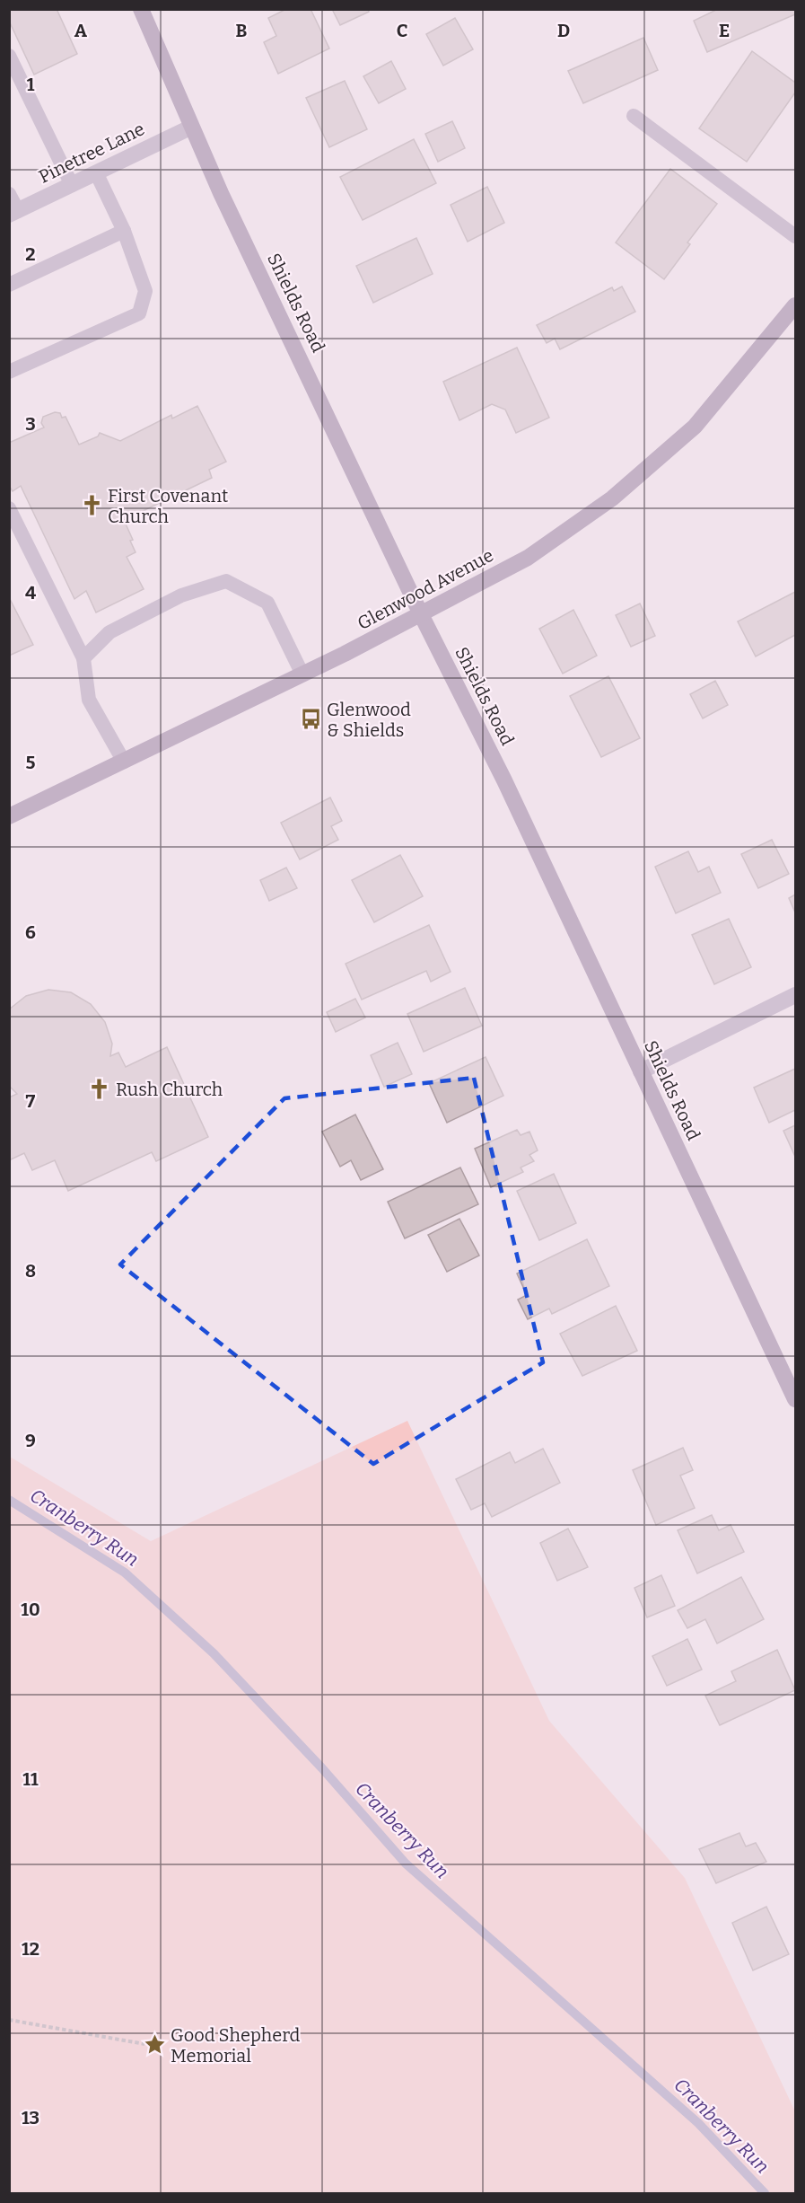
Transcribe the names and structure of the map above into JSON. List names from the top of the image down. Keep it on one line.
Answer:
{"streets":{"main road":["Shields Road","Glenwood Avenue"],"street":["Pinetree Lane"]},"crossings":[["Pinetree Lane","Shields Road"],["Shields Road","Glenwood Avenue"]],"water":["Cranberry Run"],"places":{"church":["First Covenant Church","Rush Church"],"bus stop":["Glenwood & Shields"],"place":["Good Shepherd Memorial"]},"grid":{"columns":["A","B","C","D","E"],"rows":["1","2","3","4","5","6","7","8","9","10","11","12","13"]}}
